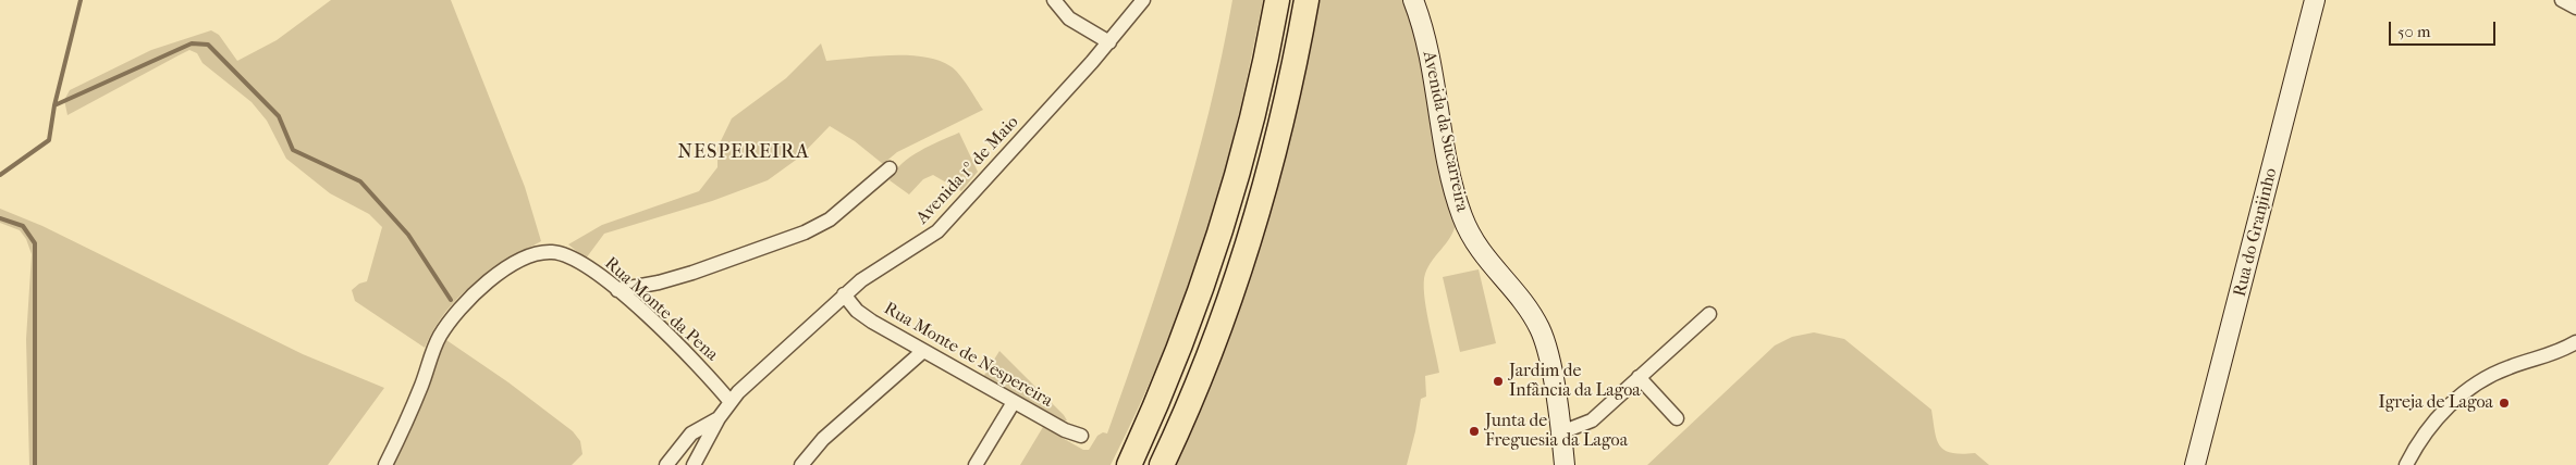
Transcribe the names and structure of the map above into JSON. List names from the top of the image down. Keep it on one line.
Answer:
{"streets":{"street":["Avenida da Sucarreira","Avenida 1º de Maio","Rua do Granjinho","Rua Monte da Pena","Rua Monte de Nespereira"]},"crossings":[["Avenida 1º de Maio","Rua Monte da Pena"],["Avenida 1º de Maio","Rua Monte de Nespereira"]],"districts":["NESPEREIRA"],"places":["Jardim de Infância da Lagoa","Igreja de Lagoa","Junta de Freguesia da Lagoa"],"scale_bar":"50 m"}
